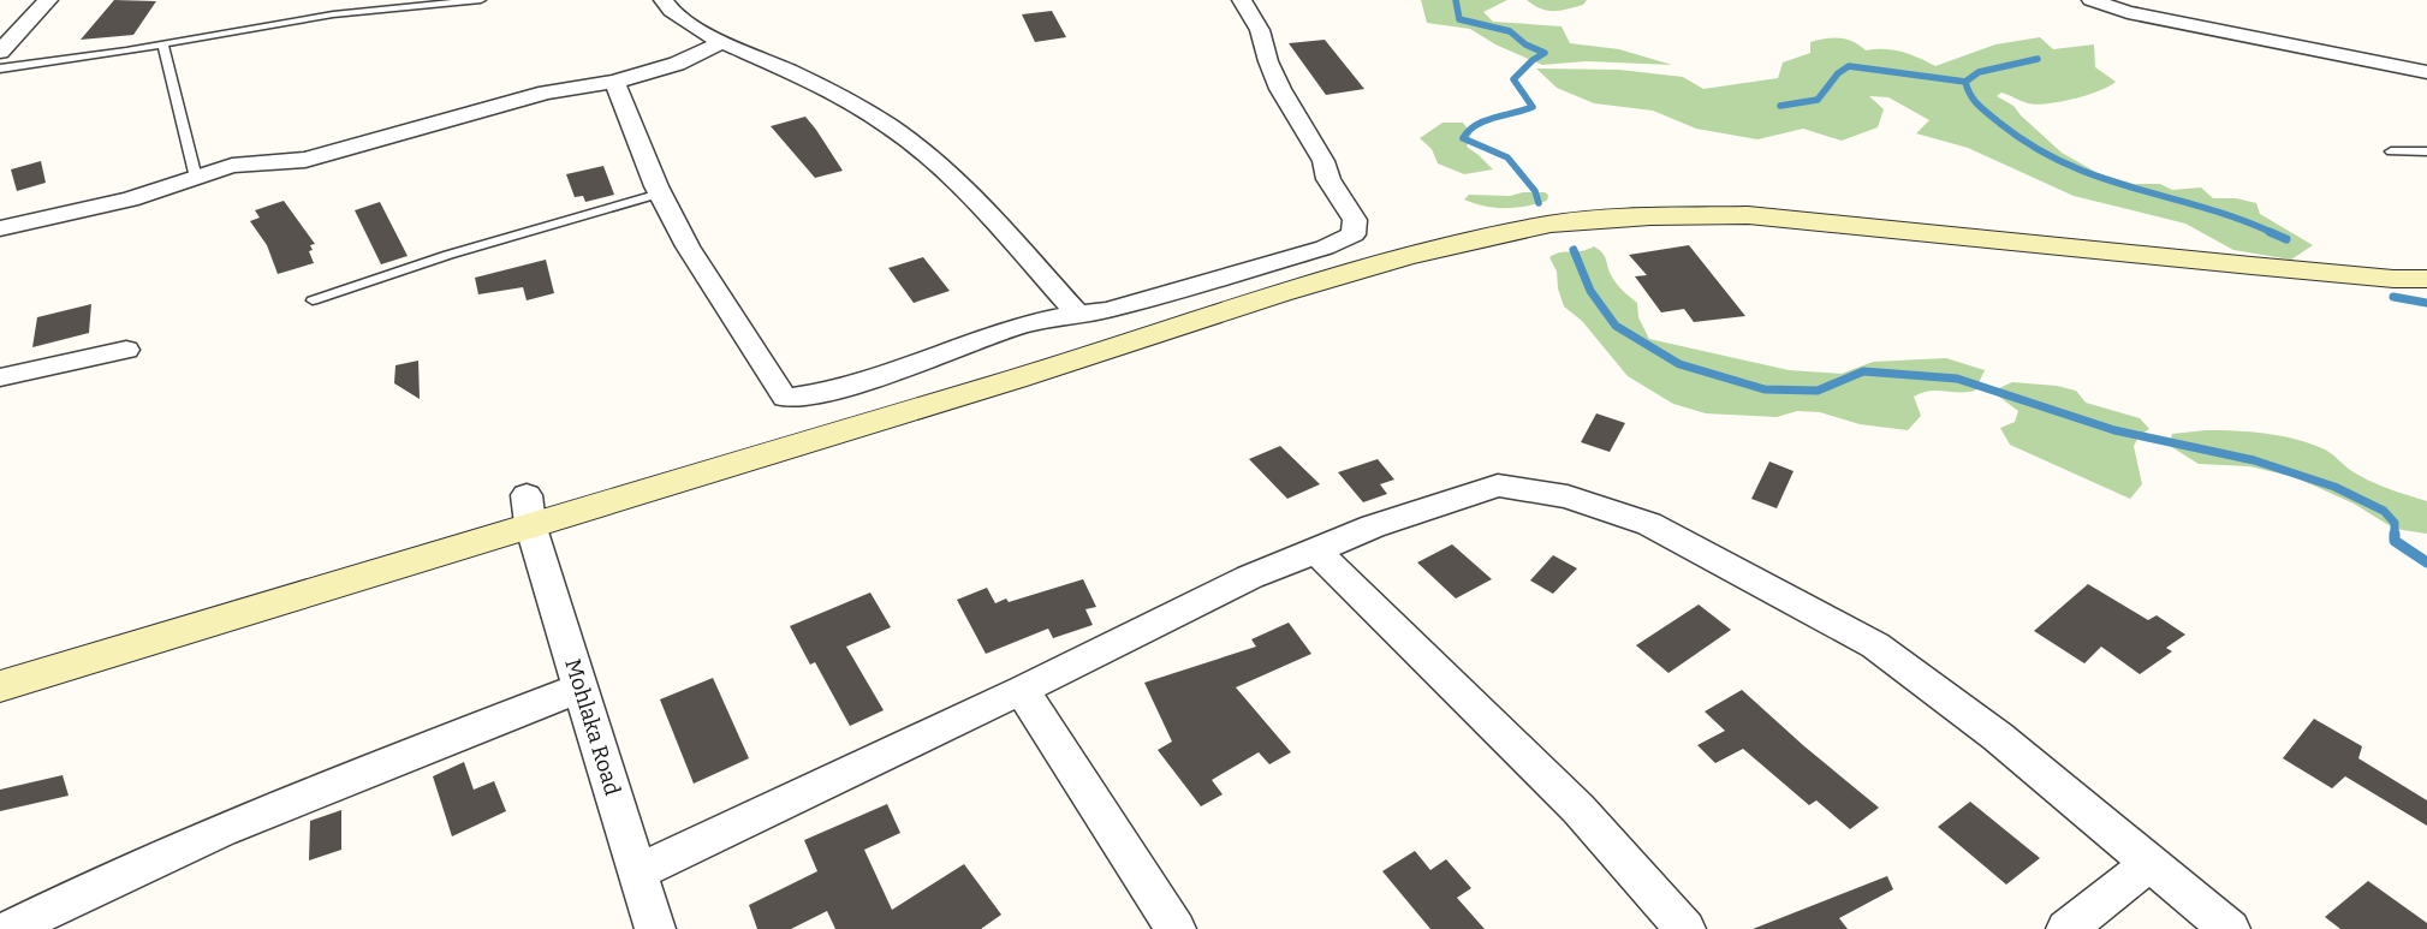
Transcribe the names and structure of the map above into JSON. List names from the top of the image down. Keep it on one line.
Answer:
{"streets":{"street":["Mohlaka Road"]}}
